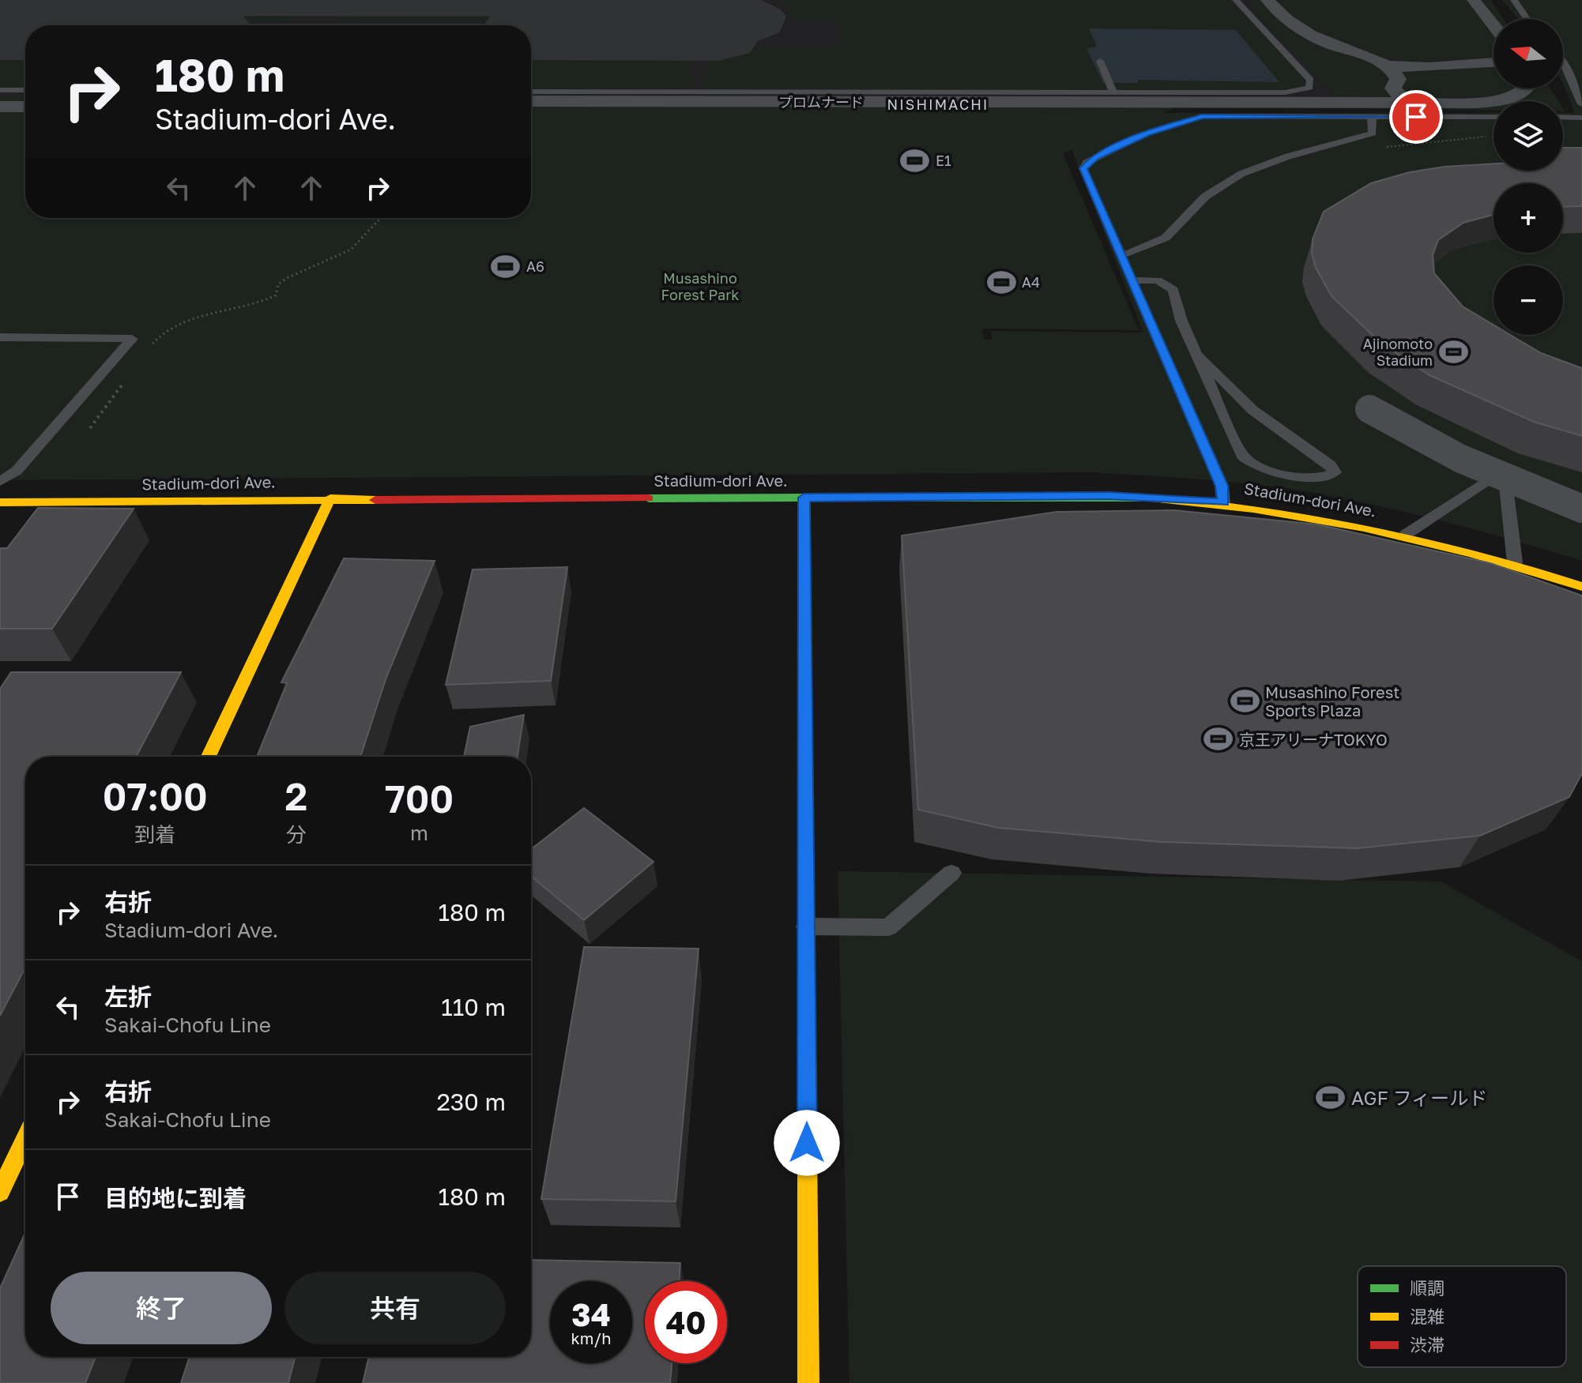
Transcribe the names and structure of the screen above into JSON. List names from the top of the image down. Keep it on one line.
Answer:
{"streets":{"street":["プロムナード","Stadium-dori Ave."]},"districts":["NISHIMACHI"],"parks":["Musashino Forest Park"],"places":{"sports":["E1","A6","A4","Ajinomoto Stadium","Musashino Forest Sports Plaza","京王アリーナTOKYO","AGF フィールド"]},"legend":["順調","混雑","渋滞"],"north":"left","page":{"map_buttons":["+","−"],"turn":["180 m","Stadium-dori Ave."],"eta":["07:00","到着","2","分","700","m"],"list":[{"name":"右折","note":"Stadium-dori Ave.","value":"180 m"},{"name":"左折","note":"Sakai-Chofu Line","value":"110 m"},{"name":"右折","note":"Sakai-Chofu Line","value":"230 m"},{"name":"目的地に到着","value":"180 m"}],"buttons":["終了","共有"],"speed":"34 km/h","limit":"40"}}
